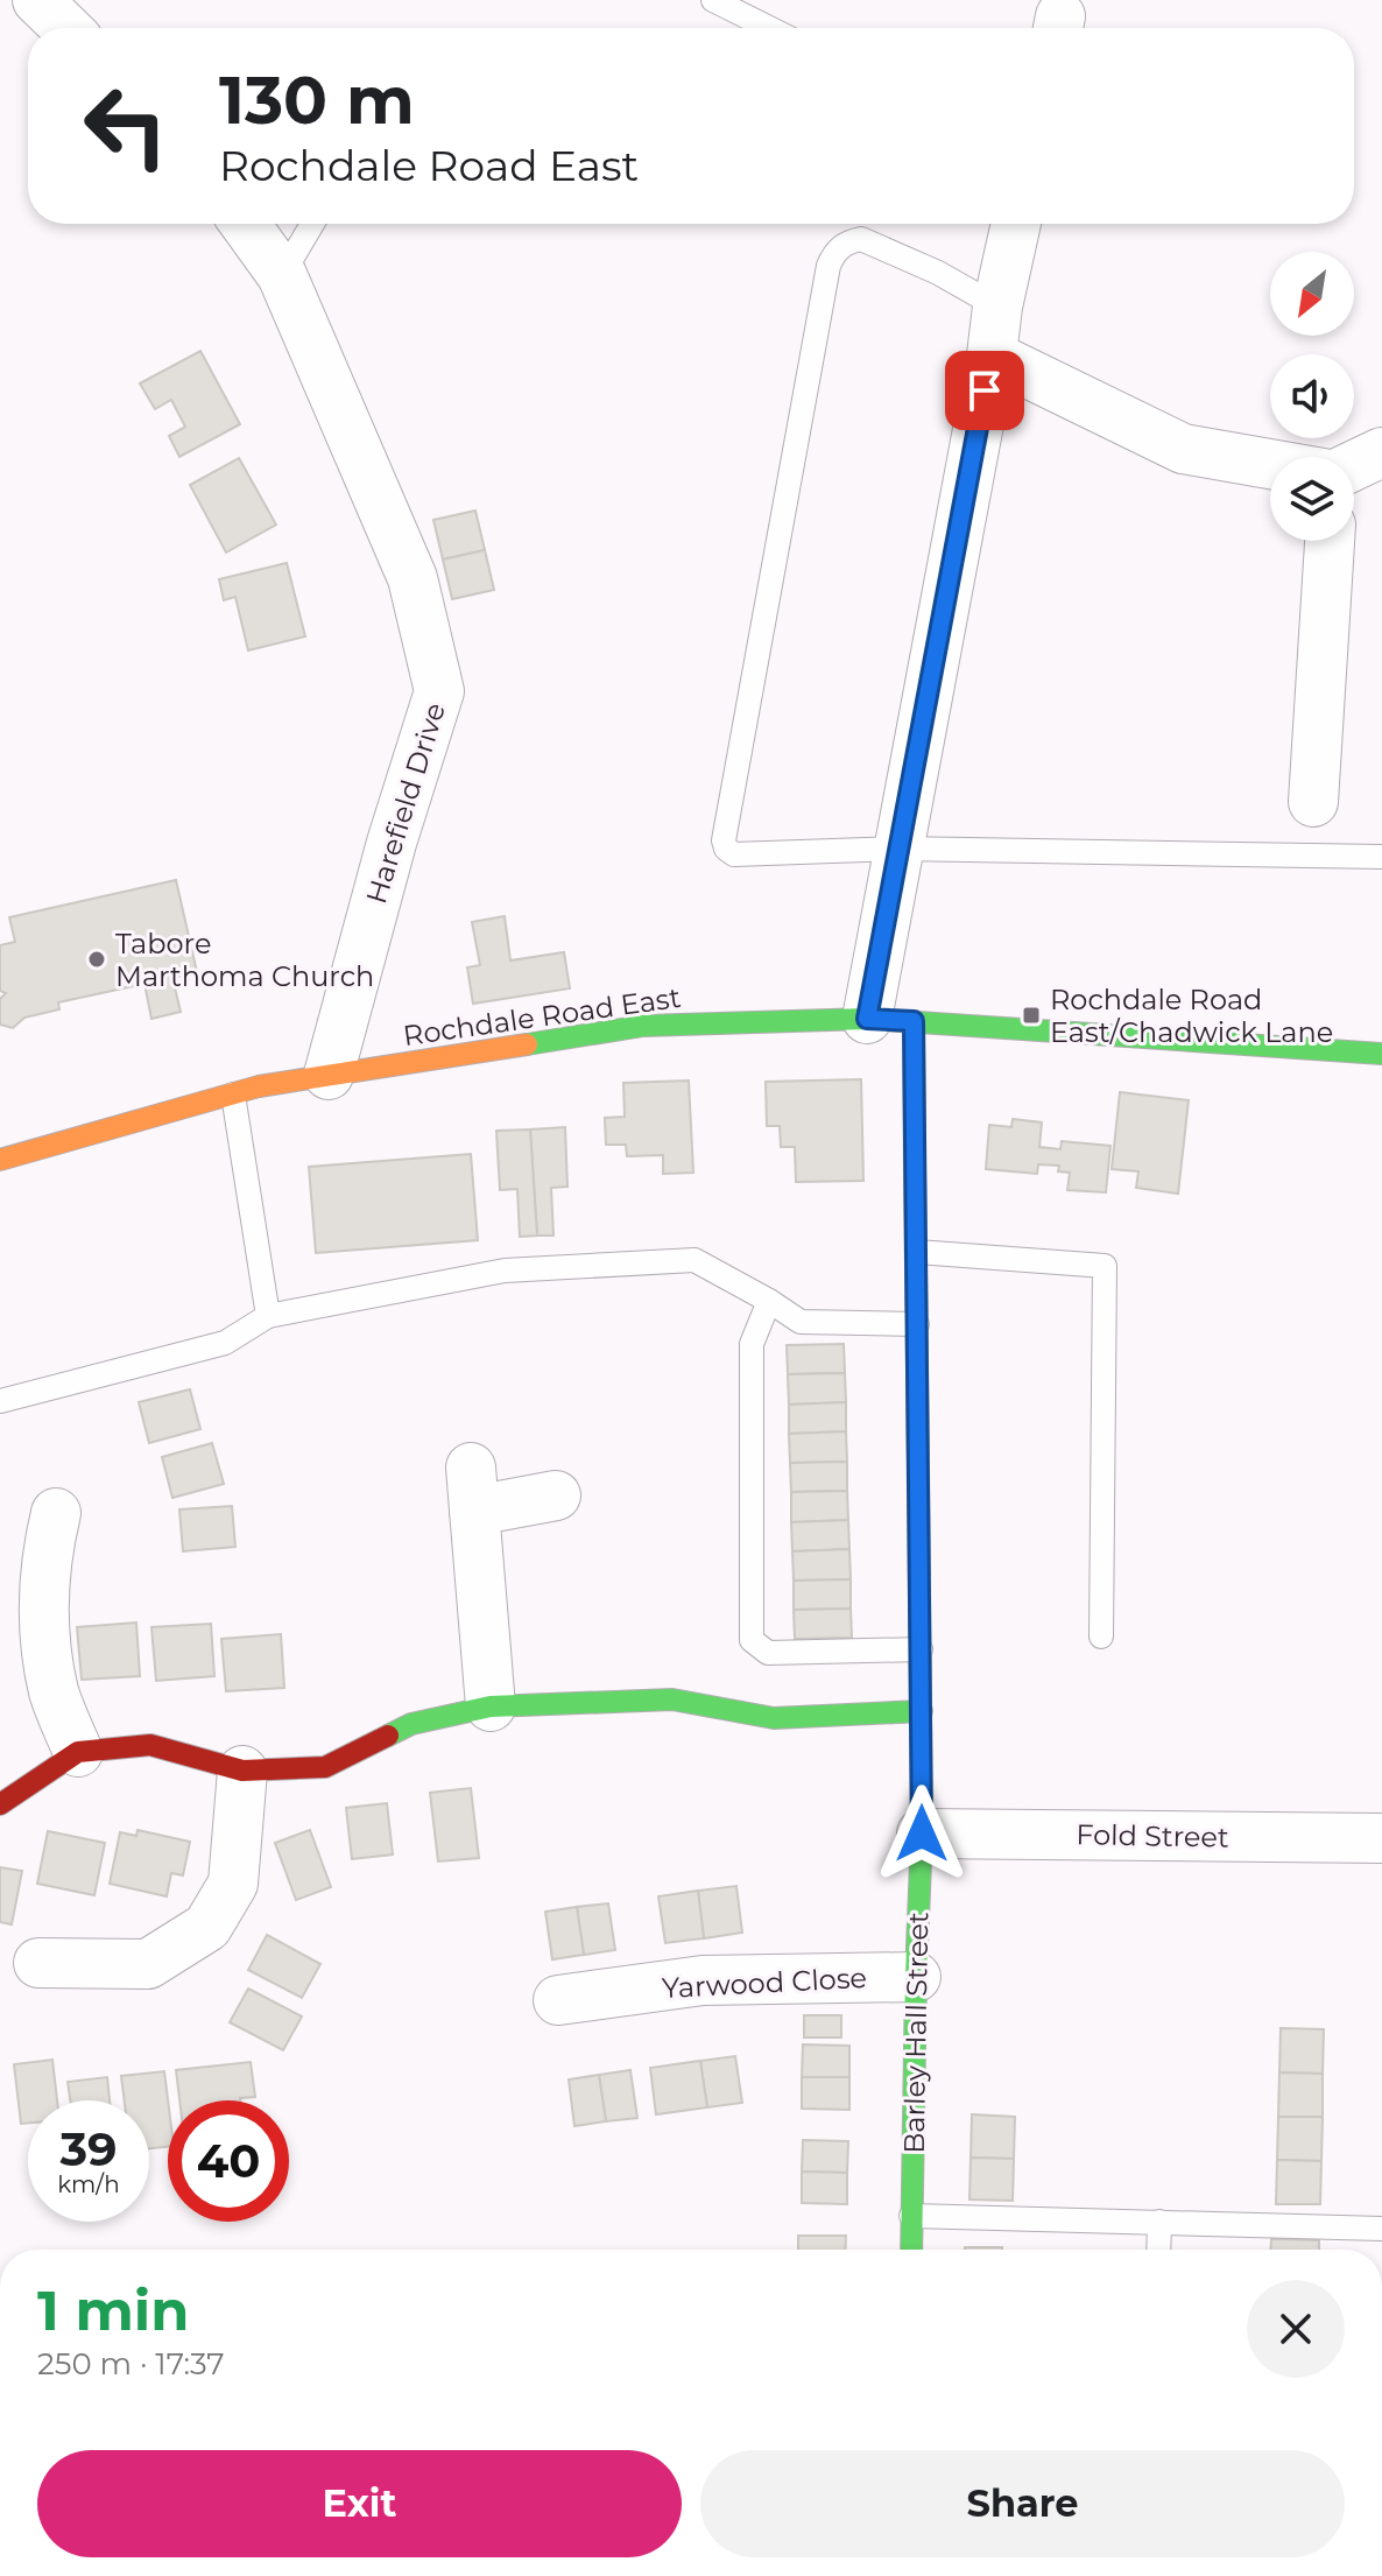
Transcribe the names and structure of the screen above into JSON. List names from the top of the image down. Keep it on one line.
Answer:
{"streets":{"main road":["Rochdale Road East","Barley Hall Street"],"street":["Harefield Drive","Fold Street","Yarwood Close"]},"crossings":[["Harefield Drive","Rochdale Road East"],["Rochdale Road East","Barley Hall Street"],["Fold Street","Barley Hall Street"],["Yarwood Close","Barley Hall Street"]],"places":{"other":["Tabore Marthoma Church"],"transit":["Rochdale Road East/Chadwick Lane"]},"north":"bottom left","page":{"turn":["130 m","Rochdale Road East"],"speed":"39 km/h","limit":"40","heading":["1 min","250 m · 17:37"],"buttons":["Exit","Share"]}}
